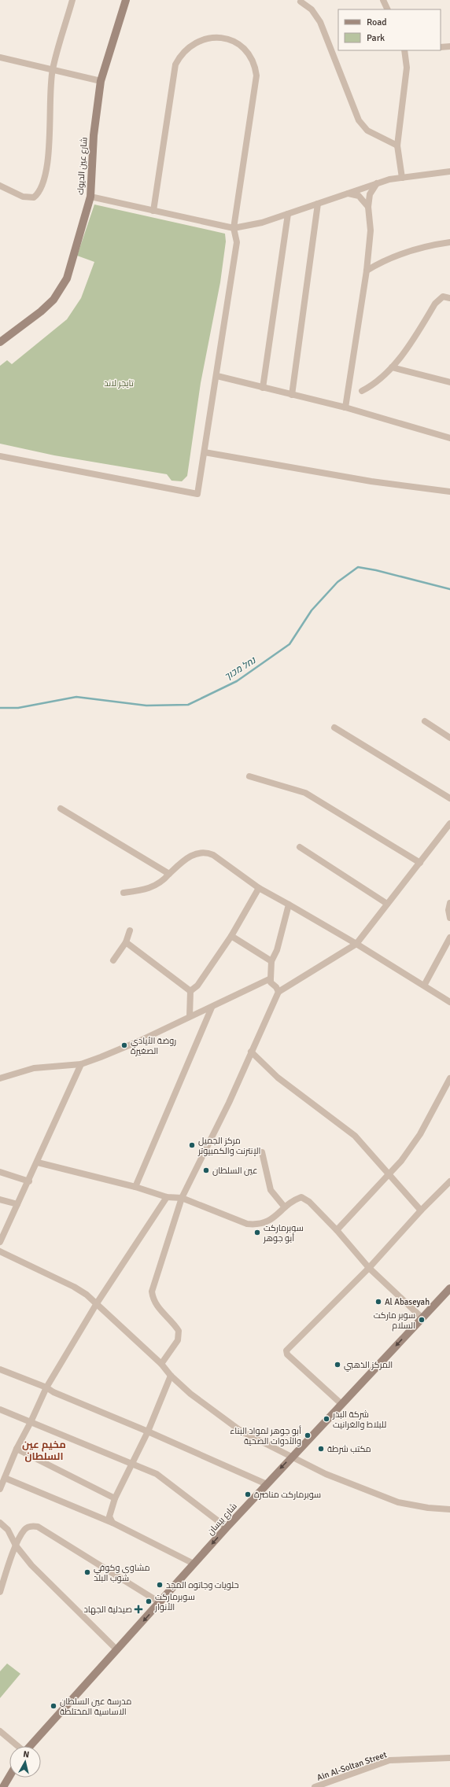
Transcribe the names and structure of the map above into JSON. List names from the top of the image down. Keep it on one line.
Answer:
{"streets":{"street":["شارع عين الديوك","شارع بيسان","Ain Al-Soltan Street"]},"one_way":["شارع بيسان"],"districts":["مخيم عين السلطان"],"water":["נחל מכוך"],"parks":["تايجر لاند"],"places":{"other":["روضة الأيادي الصغيرة","مركز الجميل الإنترنت والكمبيوتر","عين السلطان","سوبرماركت أبو جوهر","Al Abaseyah","سوبر ماركت السلام","المركز الذهبي","شركة البدر للبلاط والغرانيت","أبو جوهر لمواد البناء والأدوات الصحية","مكتب شرطة","سوبرماركت مناصرة","مشاوي وكوفي شوب البلد","حلويات وجاتوه المجد","سوبرماركت الأنوار","مدرسة عين السلطان الاساسية المختلطة"],"health":["صيدلية الجهاد"]},"legend":["Road","Park"],"north":"top"}
